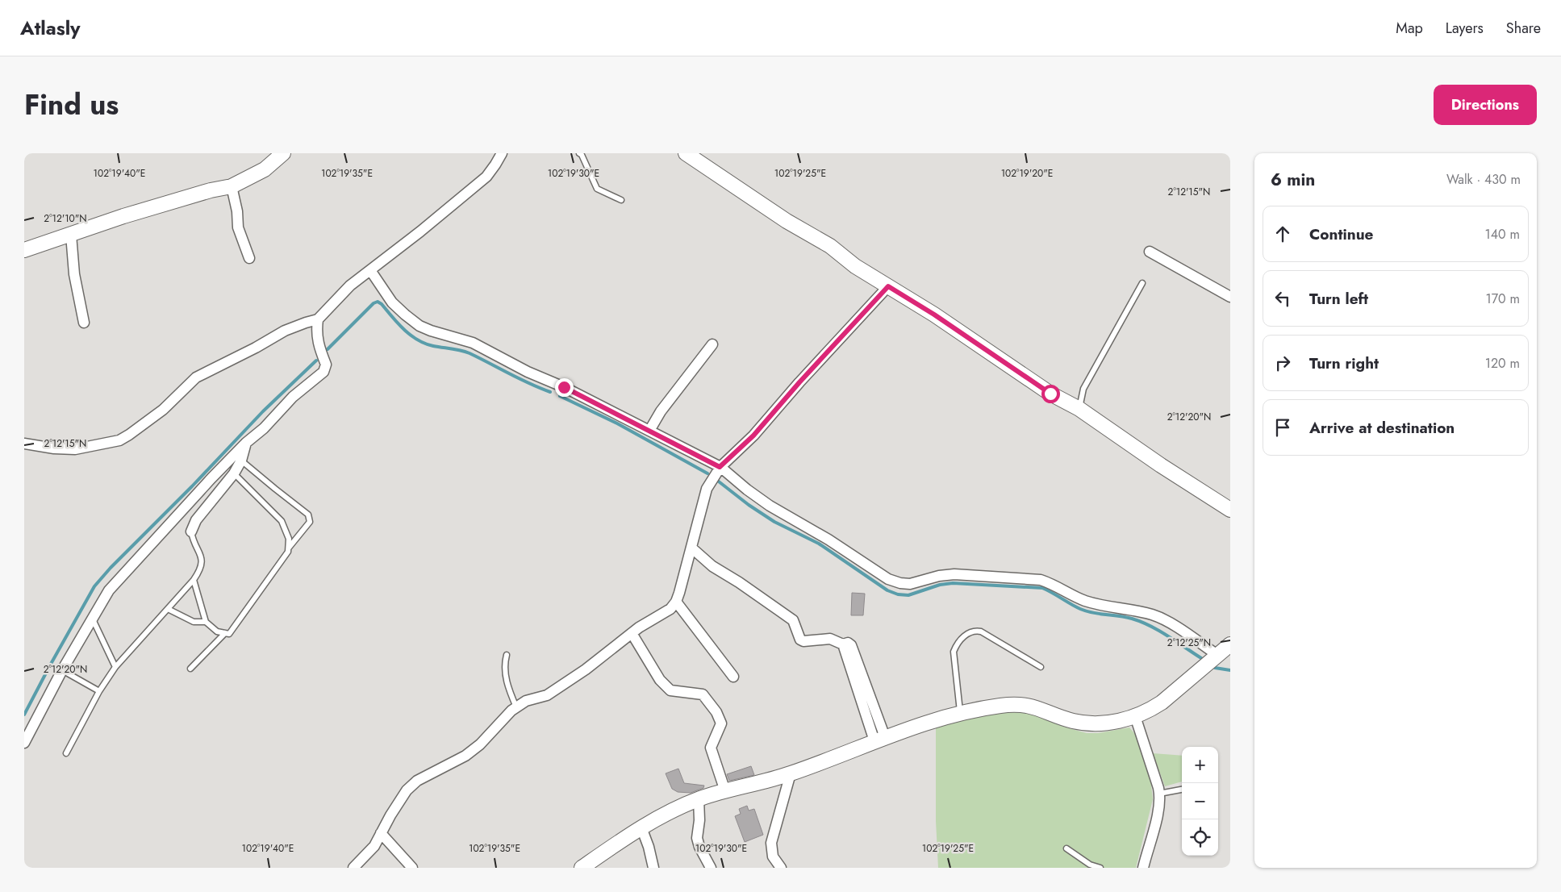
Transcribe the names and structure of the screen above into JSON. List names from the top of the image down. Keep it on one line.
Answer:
{"page":{"header":"Atlasly","nav":["Map","Layers","Share"],"title":"Find us","buttons":"Directions","heading":["6 min","Walk · 430 m"],"list":[["Continue","140 m"],["Turn left","170 m"],["Turn right","120 m"],"Arrive at destination"],"map_buttons":["+","−"]},"coordinates":["102°19'40\"E","102°19'35\"E","102°19'30\"E","102°19'25\"E","102°19'20\"E","2°12'15\"N","2°12'10\"N","2°12'20\"N","2°12'25\"N"]}
